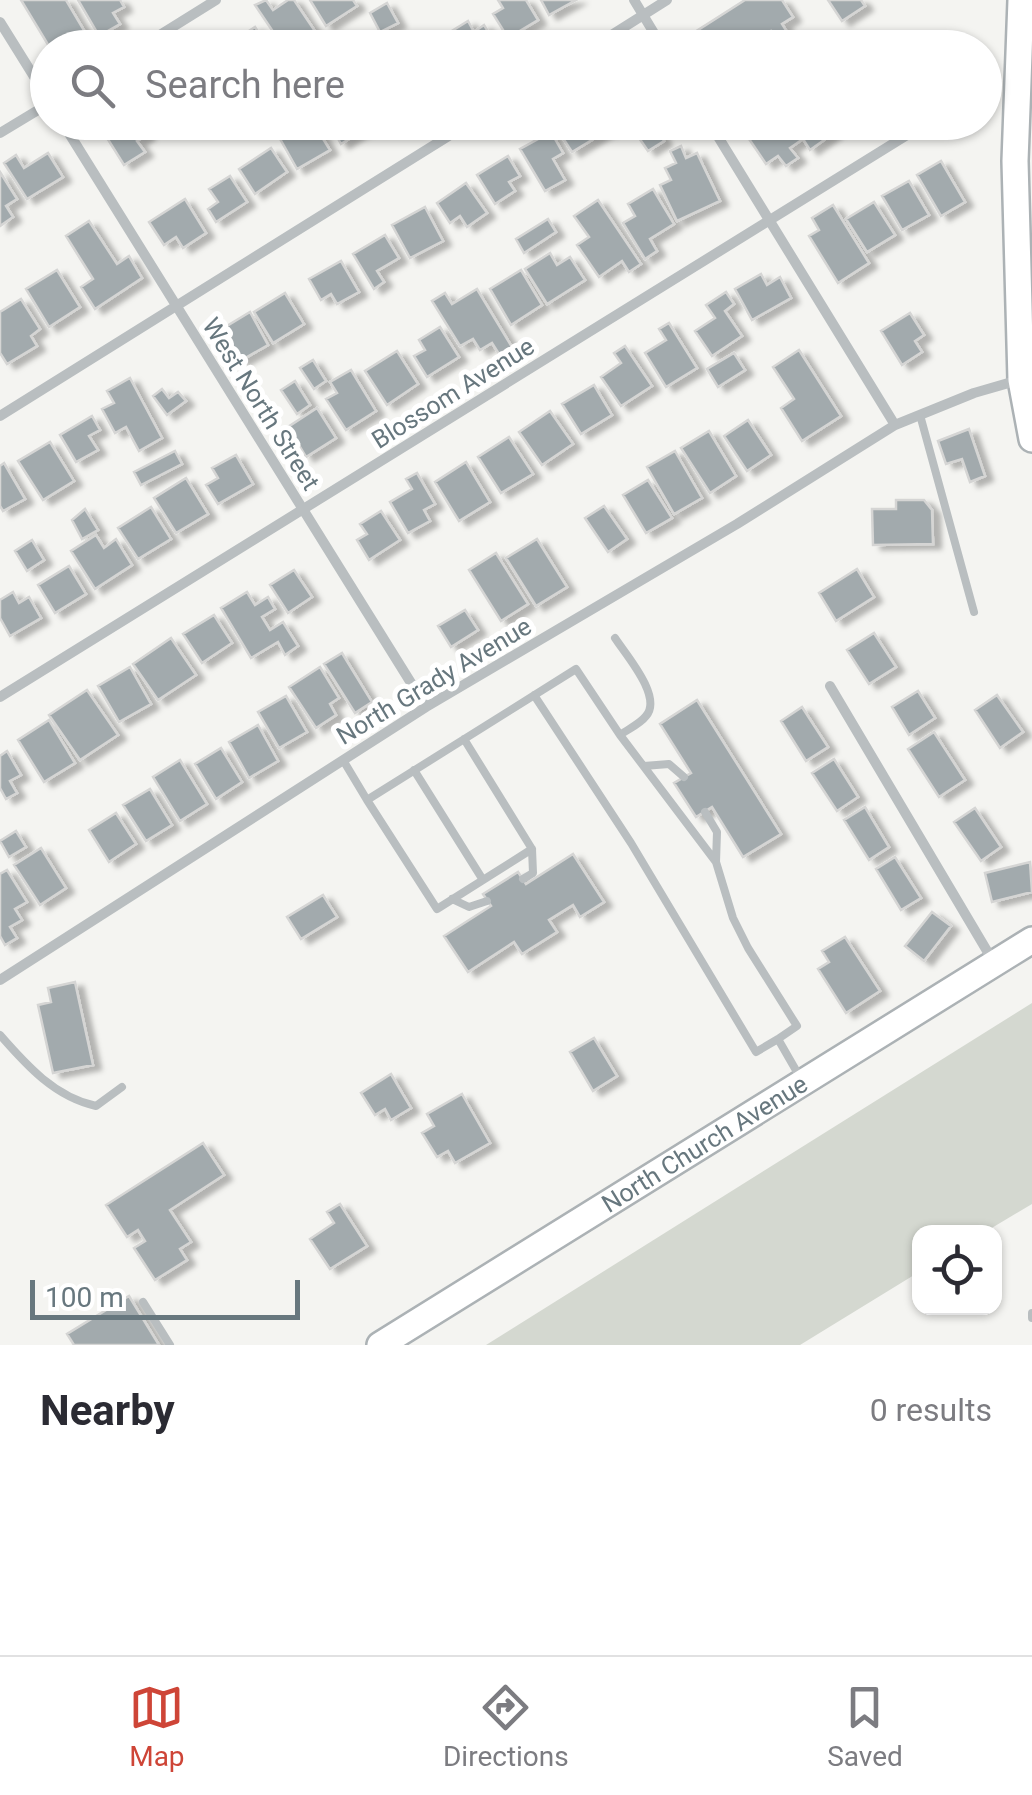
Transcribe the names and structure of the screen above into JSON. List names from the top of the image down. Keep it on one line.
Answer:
{"streets":{"street":["Blossom Avenue","West North Street","North Grady Avenue","North Church Avenue"]},"crossings":[["Blossom Avenue","West North Street"],["West North Street","North Grady Avenue"]],"scale_bar":"100 m","page":{"search":"Search here","scale":"100 m","heading":["Nearby","0 results"],"nav":["Map","Directions","Saved"]}}
